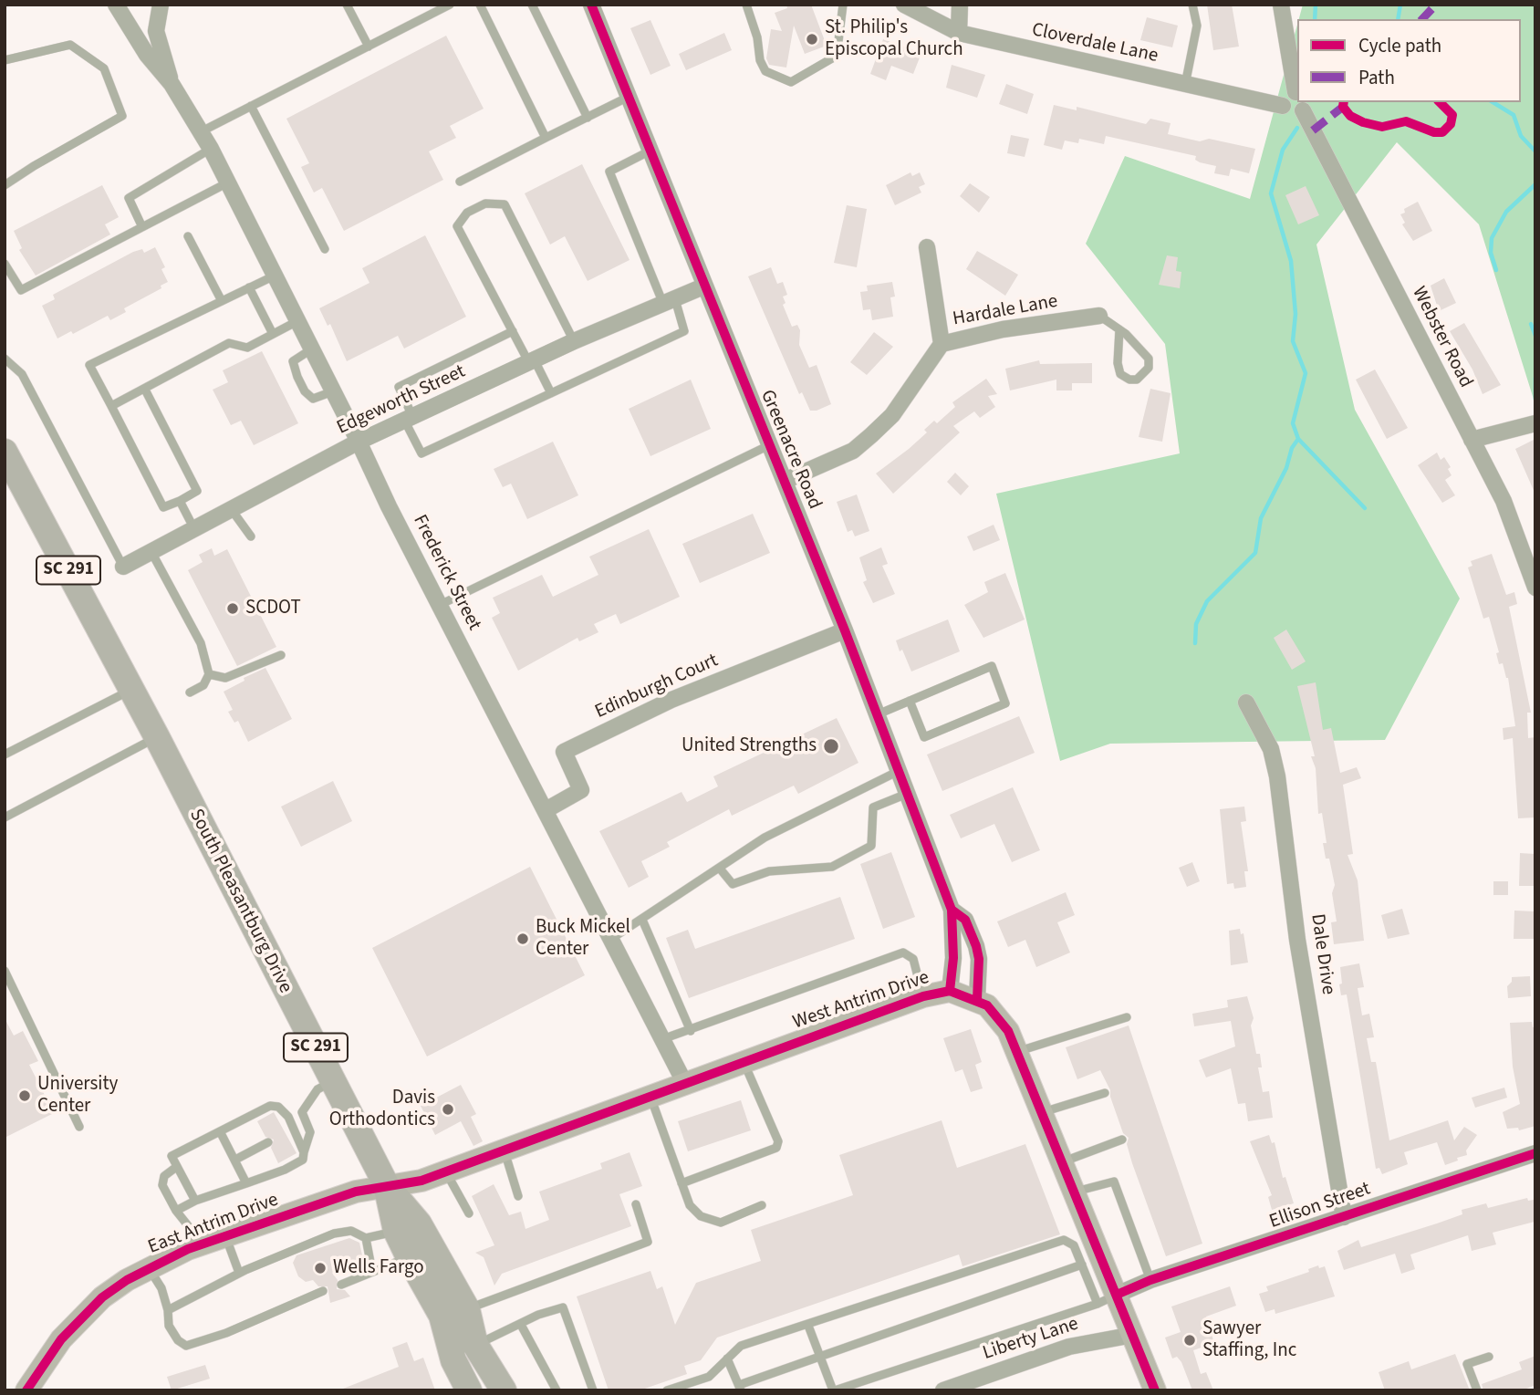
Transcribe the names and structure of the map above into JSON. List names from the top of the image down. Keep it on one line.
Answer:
{"streets":{"main road":["SC 291","South Pleasantburg Drive"],"street":["Cloverdale Lane","Hardale Lane","Webster Road","Edgeworth Street","Greenacre Road","Frederick Street","Edinburgh Court","Dale Drive","West Antrim Drive","Ellison Street","East Antrim Drive","Liberty Lane"]},"crossings":[["Hardale Lane","Greenacre Road"],["Edgeworth Street","Greenacre Road"],["Edgeworth Street","Frederick Street"],["Greenacre Road","Edinburgh Court"],["Greenacre Road","West Antrim Drive"],["SC 291","South Pleasantburg Drive"],["SC 291","West Antrim Drive"],["SC 291","East Antrim Drive"],["Frederick Street","Edinburgh Court"],["Frederick Street","West Antrim Drive"],["South Pleasantburg Drive","West Antrim Drive"],["South Pleasantburg Drive","East Antrim Drive"],["Dale Drive","Ellison Street"],["West Antrim Drive","Ellison Street"],["West Antrim Drive","East Antrim Drive"],["West Antrim Drive","Liberty Lane"]],"places":["St. Philip's Episcopal Church","SCDOT","United Strengths","Buck Mickel Center","University Center","Davis Orthodontics","Wells Fargo","Sawyer Staffing, Inc"],"legend":["Cycle path","Path"]}
